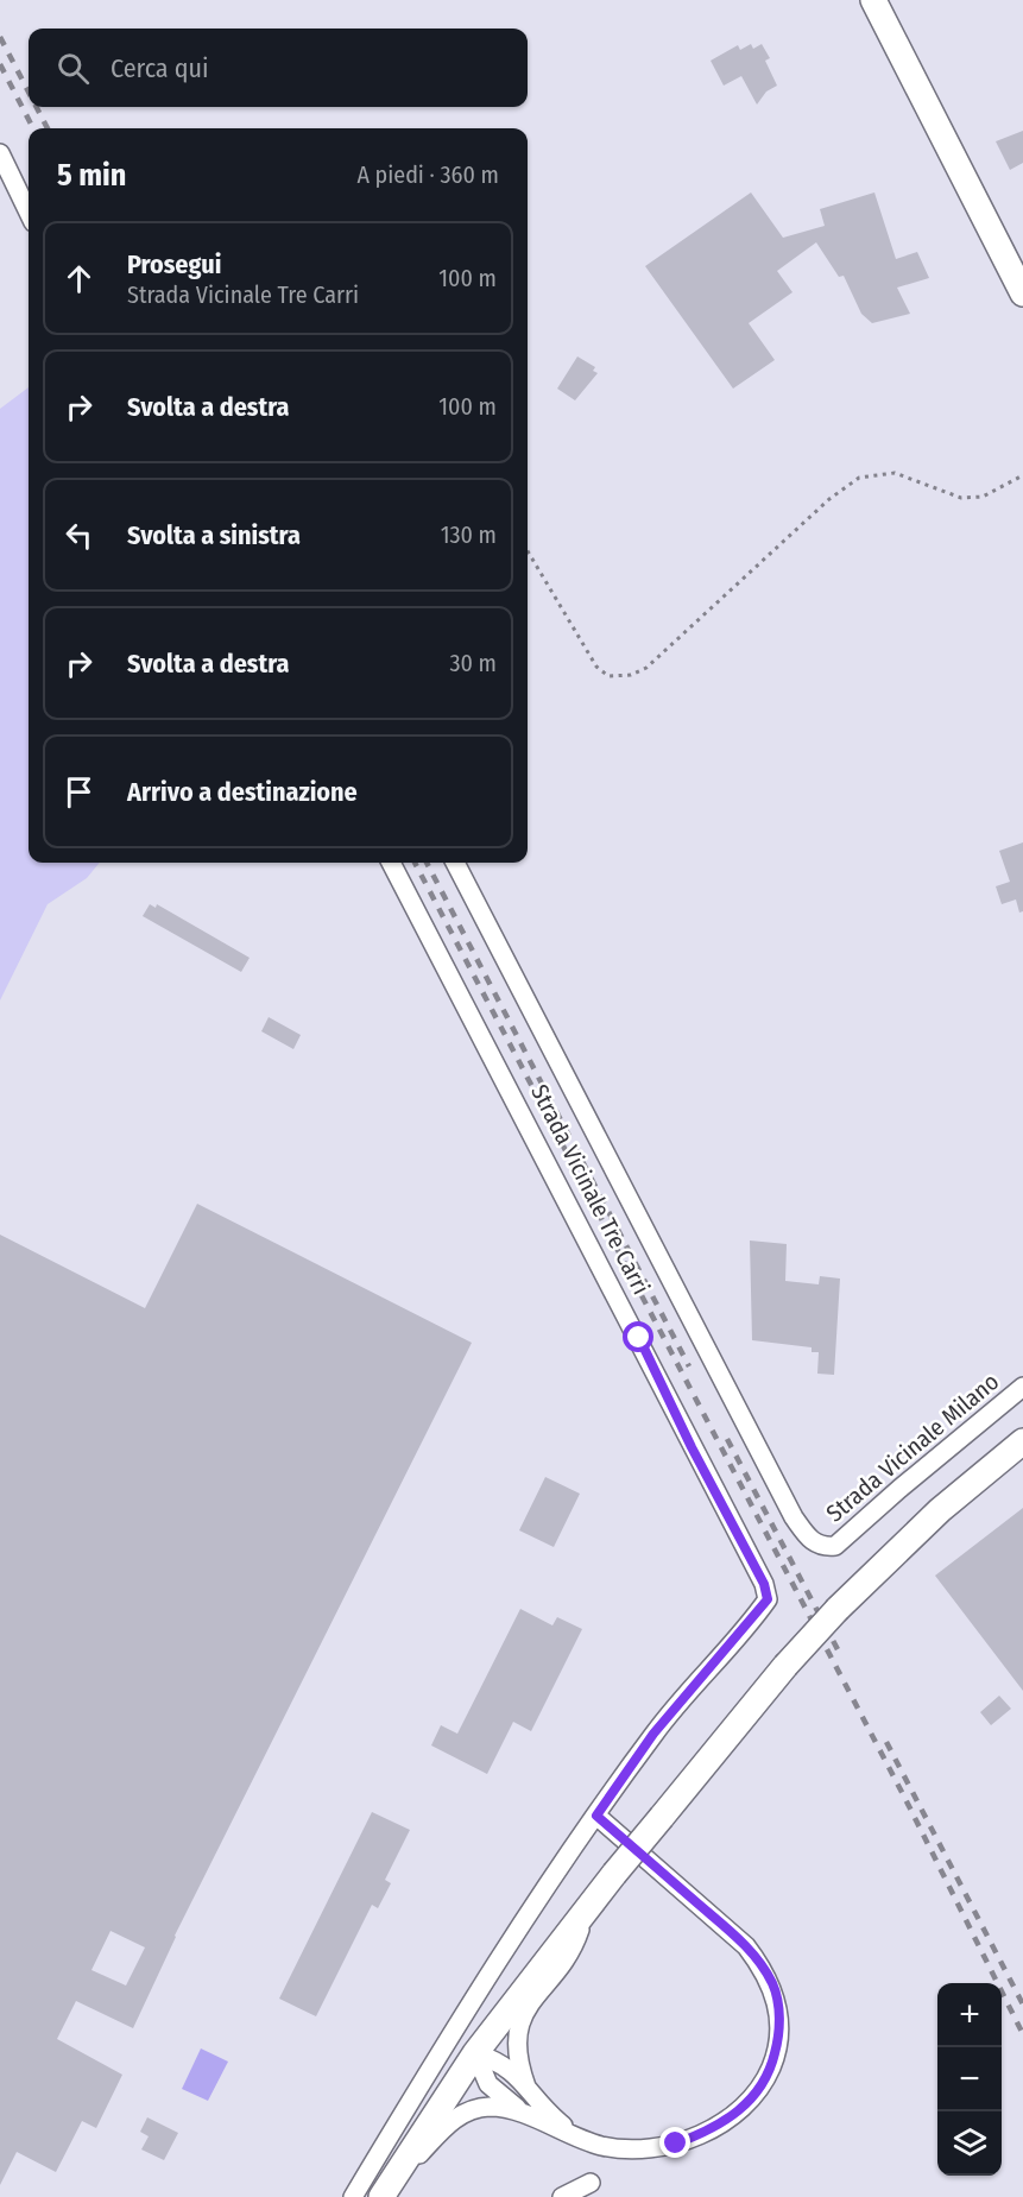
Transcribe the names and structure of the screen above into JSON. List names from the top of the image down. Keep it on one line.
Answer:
{"streets":{"street":["Strada Vicinale Tre Carri","Strada Vicinale Milano"]},"page":{"search":"Cerca qui","heading":["5 min","A piedi · 360 m"],"list":[["Prosegui","Strada Vicinale Tre Carri","100 m"],["Svolta a destra","100 m"],["Svolta a sinistra","130 m"],["Svolta a destra","30 m"],"Arrivo a destinazione"],"map_buttons":["+","−"]}}
